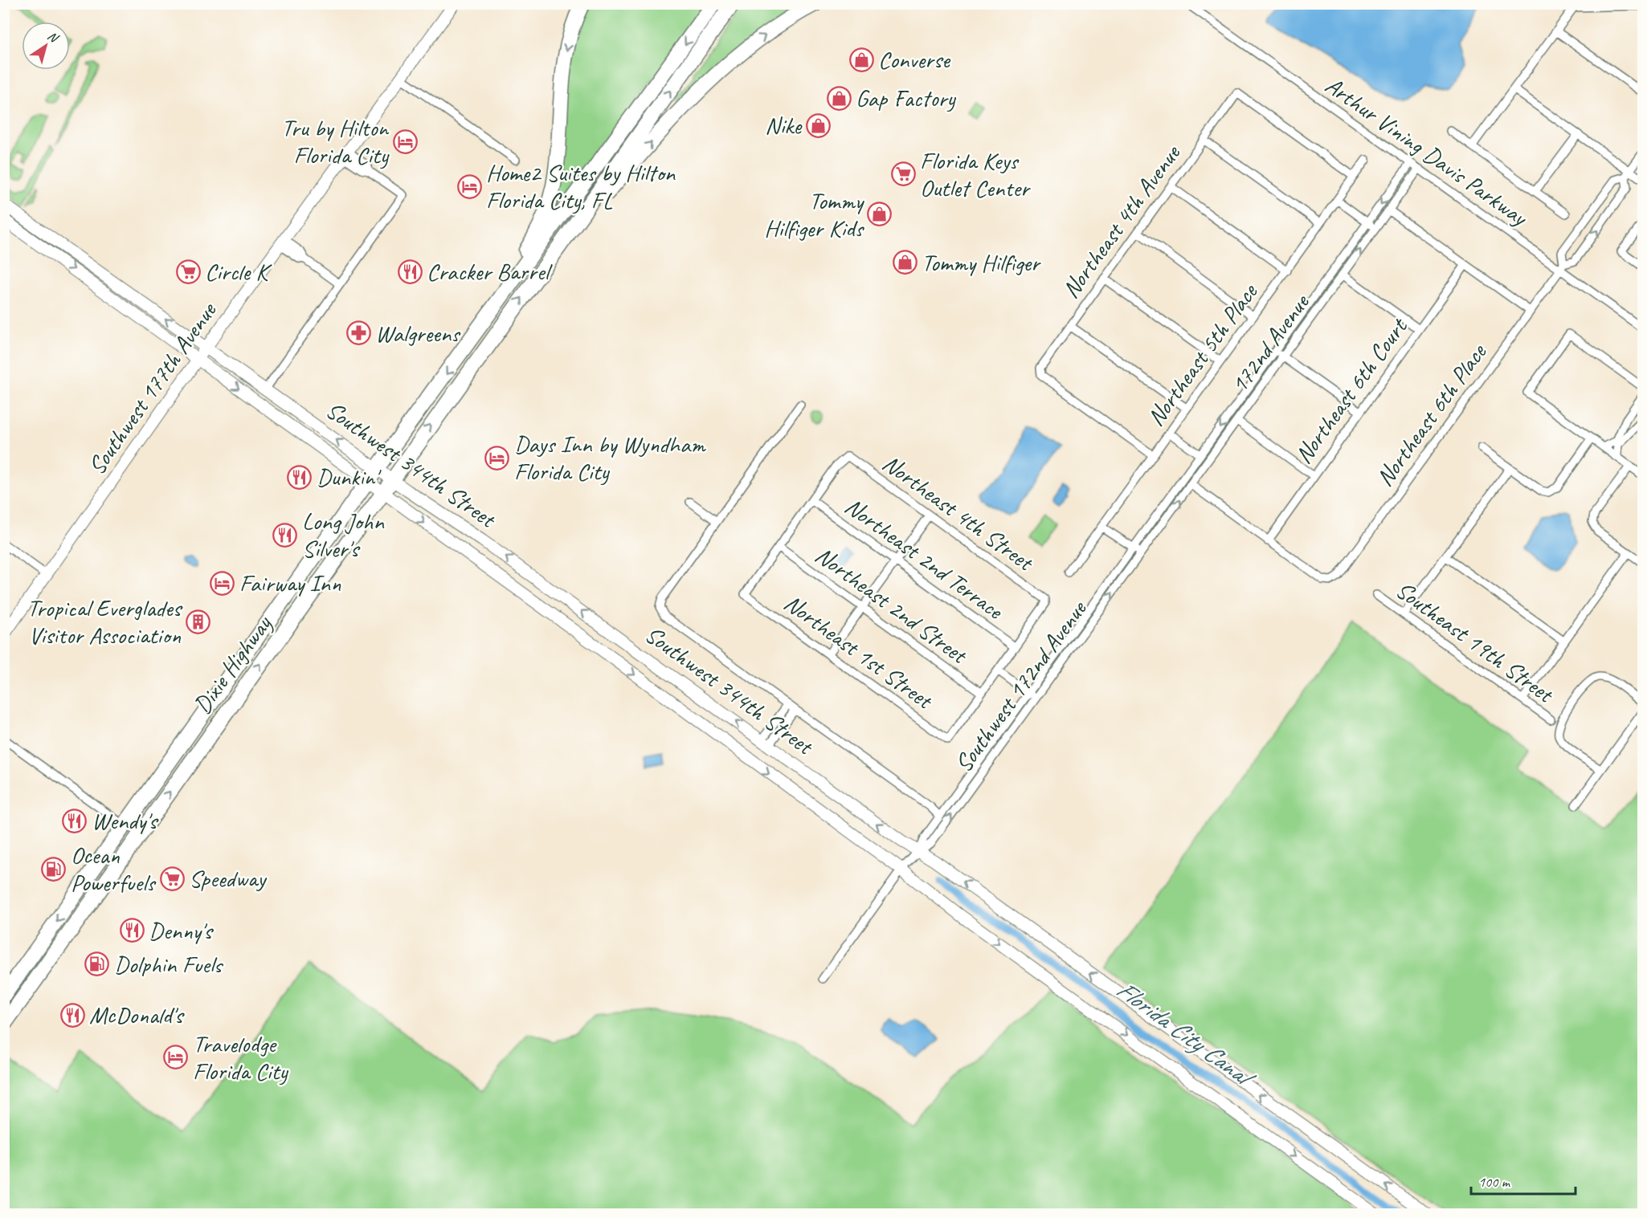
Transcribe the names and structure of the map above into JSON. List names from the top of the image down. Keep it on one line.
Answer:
{"streets":{"highway":["Dixie Highway"],"main road":["Southwest 177th Avenue","Southwest 344th Street"],"street":["Arthur Vining Davis Parkway","Northeast 4th Avenue","172nd Avenue","Northeast 5th Place","Northeast 6th Court","Northeast 6th Place","Northeast 4th Street","Northeast 2nd Terrace","Northeast 2nd Street","Southeast 19th Street","Northeast 1st Street","Southwest 172nd Avenue"]},"crossings":[["Arthur Vining Davis Parkway","172nd Avenue"],["Arthur Vining Davis Parkway","Northeast 6th Place"],["Northeast 4th Avenue","Northeast 5th Place"],["172nd Avenue","Southwest 172nd Avenue"],["Southwest 177th Avenue","Southwest 344th Street"],["Northeast 6th Court","Northeast 6th Place"],["Southwest 344th Street","Dixie Highway"],["Southwest 344th Street","Southwest 172nd Avenue"],["Northeast 4th Street","Northeast 2nd Terrace"],["Northeast 2nd Street","Northeast 1st Street"]],"water":["Florida City Canal"],"places":{"shop":["Converse","Gap Factory","Nike","Tommy Hilfiger Kids","Tommy Hilfiger"],"hotel":["Tru by Hilton Florida City","Home2 Suites by Hilton Florida City, FL","Days Inn by Wyndham Florida City","Fairway Inn","Travelodge Florida City"],"supermarket":["Florida Keys Outlet Center","Circle K","Speedway"],"restaurant":["Cracker Barrel","Dunkin'","Long John Silver's","Wendy's","Denny's","McDonald's"],"pharmacy":["Walgreens"],"building":["Tropical Everglades Visitor Association"],"fuel station":["Ocean Powerfuels","Dolphin Fuels"]},"scale_bar":"100 m","north":"top right"}
